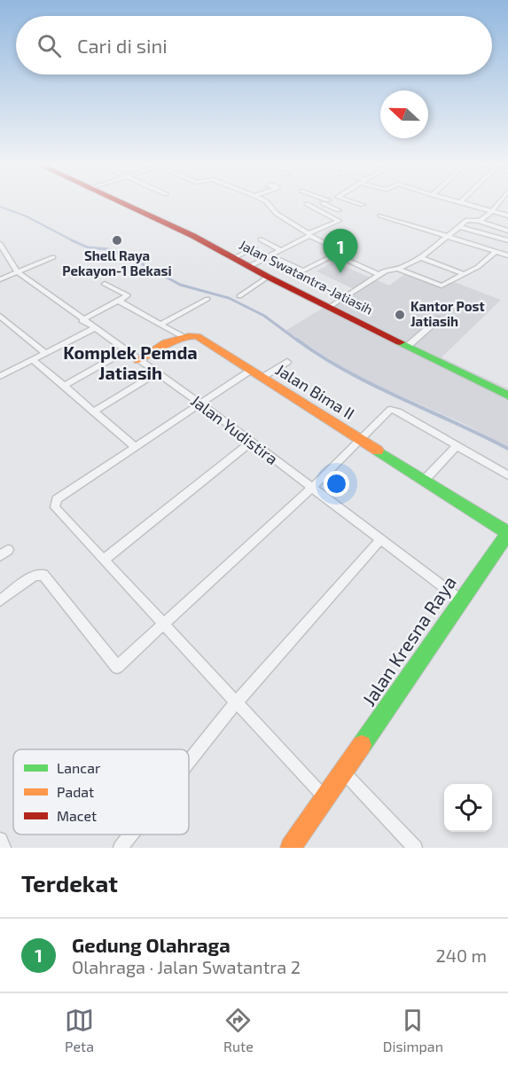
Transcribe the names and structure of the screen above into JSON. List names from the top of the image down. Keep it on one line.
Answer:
{"streets":{"main road":["Jalan Swatantra-Jatiasih","Jalan Bima II","Jalan Kresna Raya"],"street":["Jalan Yudistira"]},"crossings":[["Jalan Bima II","Jalan Kresna Raya"],["Jalan Yudistira","Jalan Kresna Raya"]],"districts":["Komplek Pemda Jatiasih"],"places":["Shell Raya Pekayon-1 Bekasi","Kantor Post Jatiasih"],"legend":["Lancar","Padat","Macet"],"north":"left","page":{"search":"Cari di sini","pins":"1","heading":"Terdekat","list":[{"mark":"1","name":"Gedung Olahraga","note":"Olahraga · Jalan Swatantra 2","value":"240 m"}],"nav":["Peta","Rute","Disimpan"]}}
